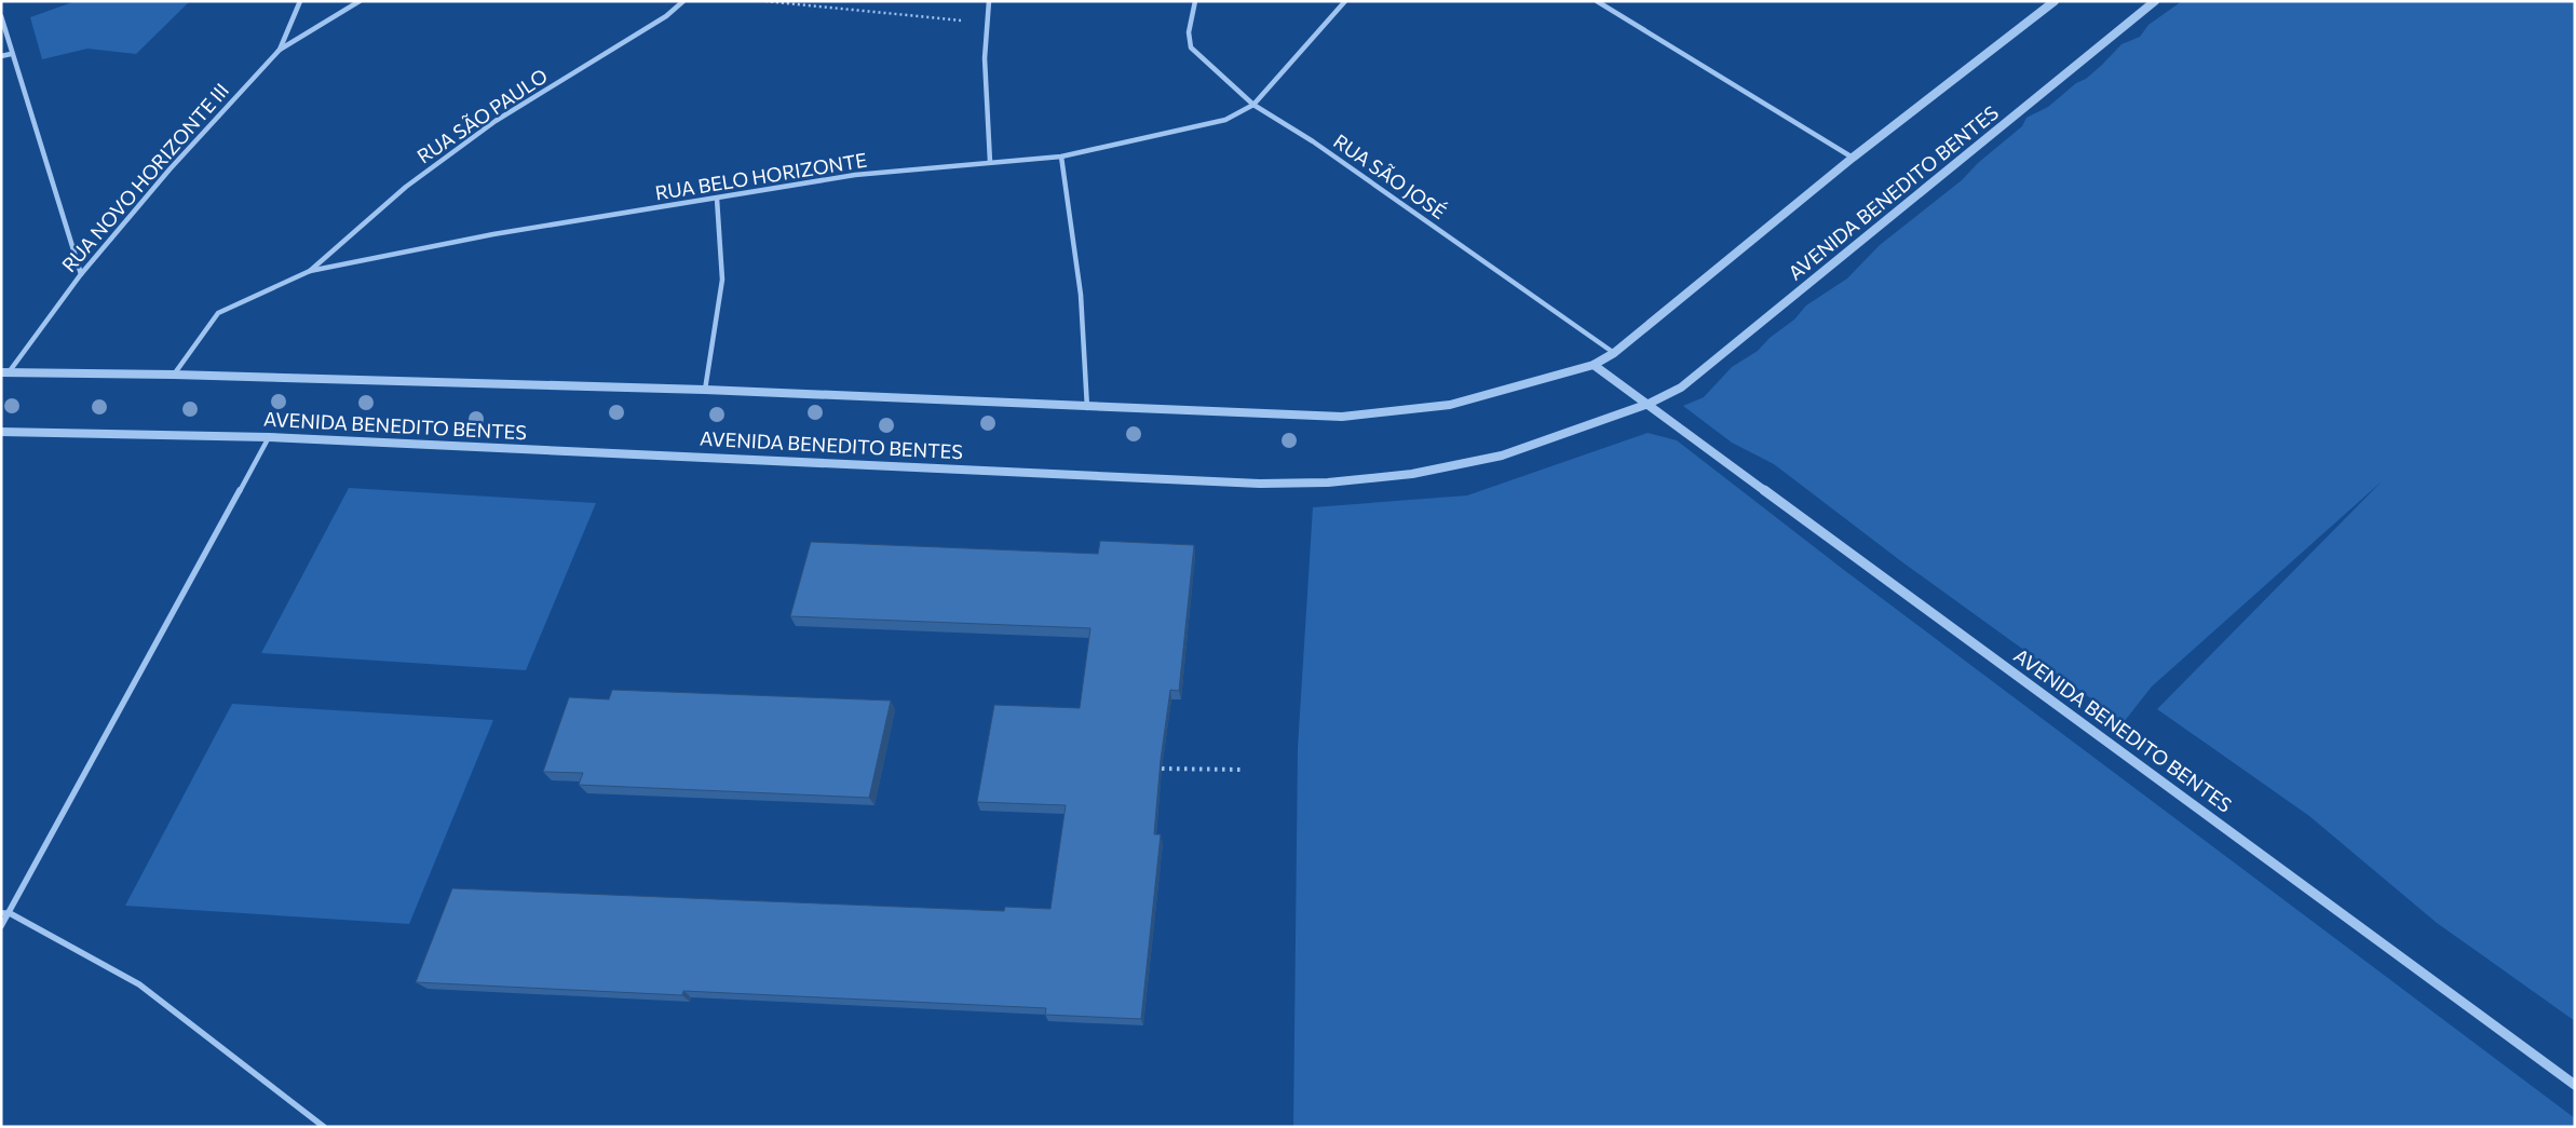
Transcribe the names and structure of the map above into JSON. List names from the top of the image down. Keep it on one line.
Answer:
{"streets":{"street":["RUA SÃO PAULO","RUA BELO HORIZONTE","RUA SÃO JOSÉ","RUA NOVO HORIZONTE III","AVENIDA BENEDITO BENTES"]},"crossings":[["RUA SÃO PAULO","RUA BELO HORIZONTE"],["RUA BELO HORIZONTE","RUA SÃO JOSÉ"]]}
